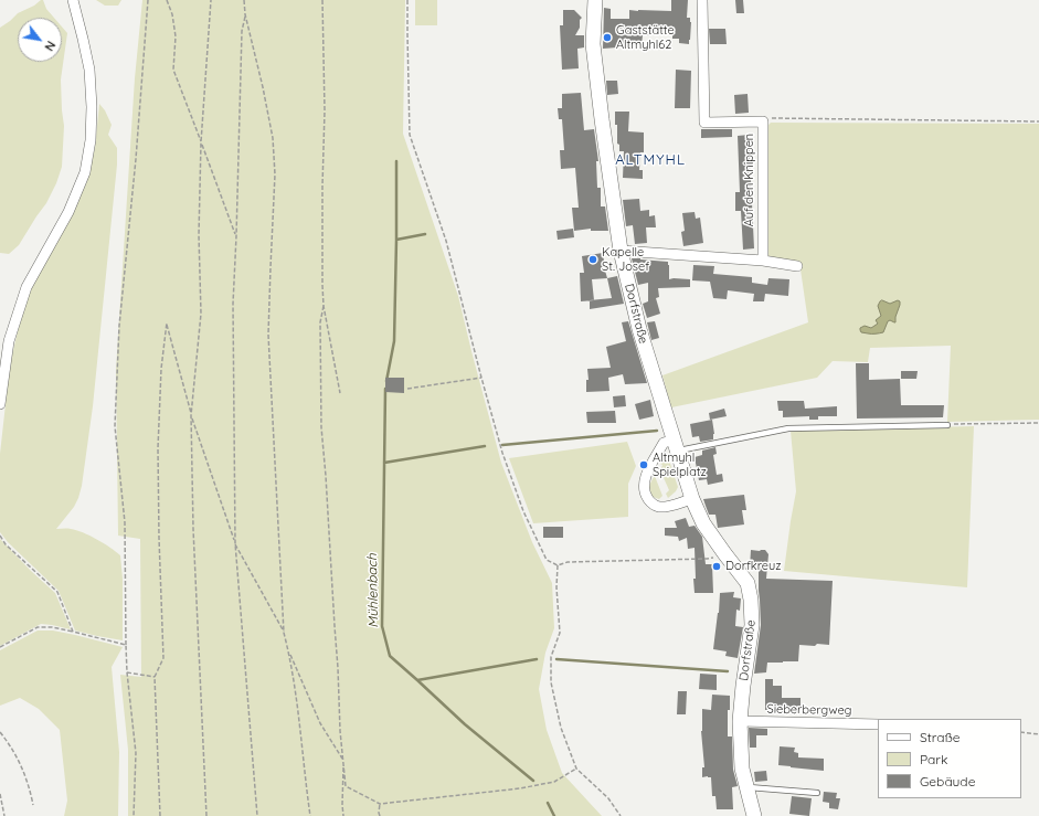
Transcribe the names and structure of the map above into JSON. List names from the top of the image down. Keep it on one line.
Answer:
{"streets":{"main road":["Dorfstraße"],"street":["Auf den Knippen","Sieberbergweg"]},"crossings":[["Dorfstraße","Sieberbergweg"]],"districts":["ALTMYHL"],"water":["Mühlenbach"],"places":["Gaststätte Altmyhl62","Kapelle St. Josef","Altmyhl Spielplatz","Dorfkreuz"],"legend":["Straße","Park","Gebäude"],"north":"bottom right"}
